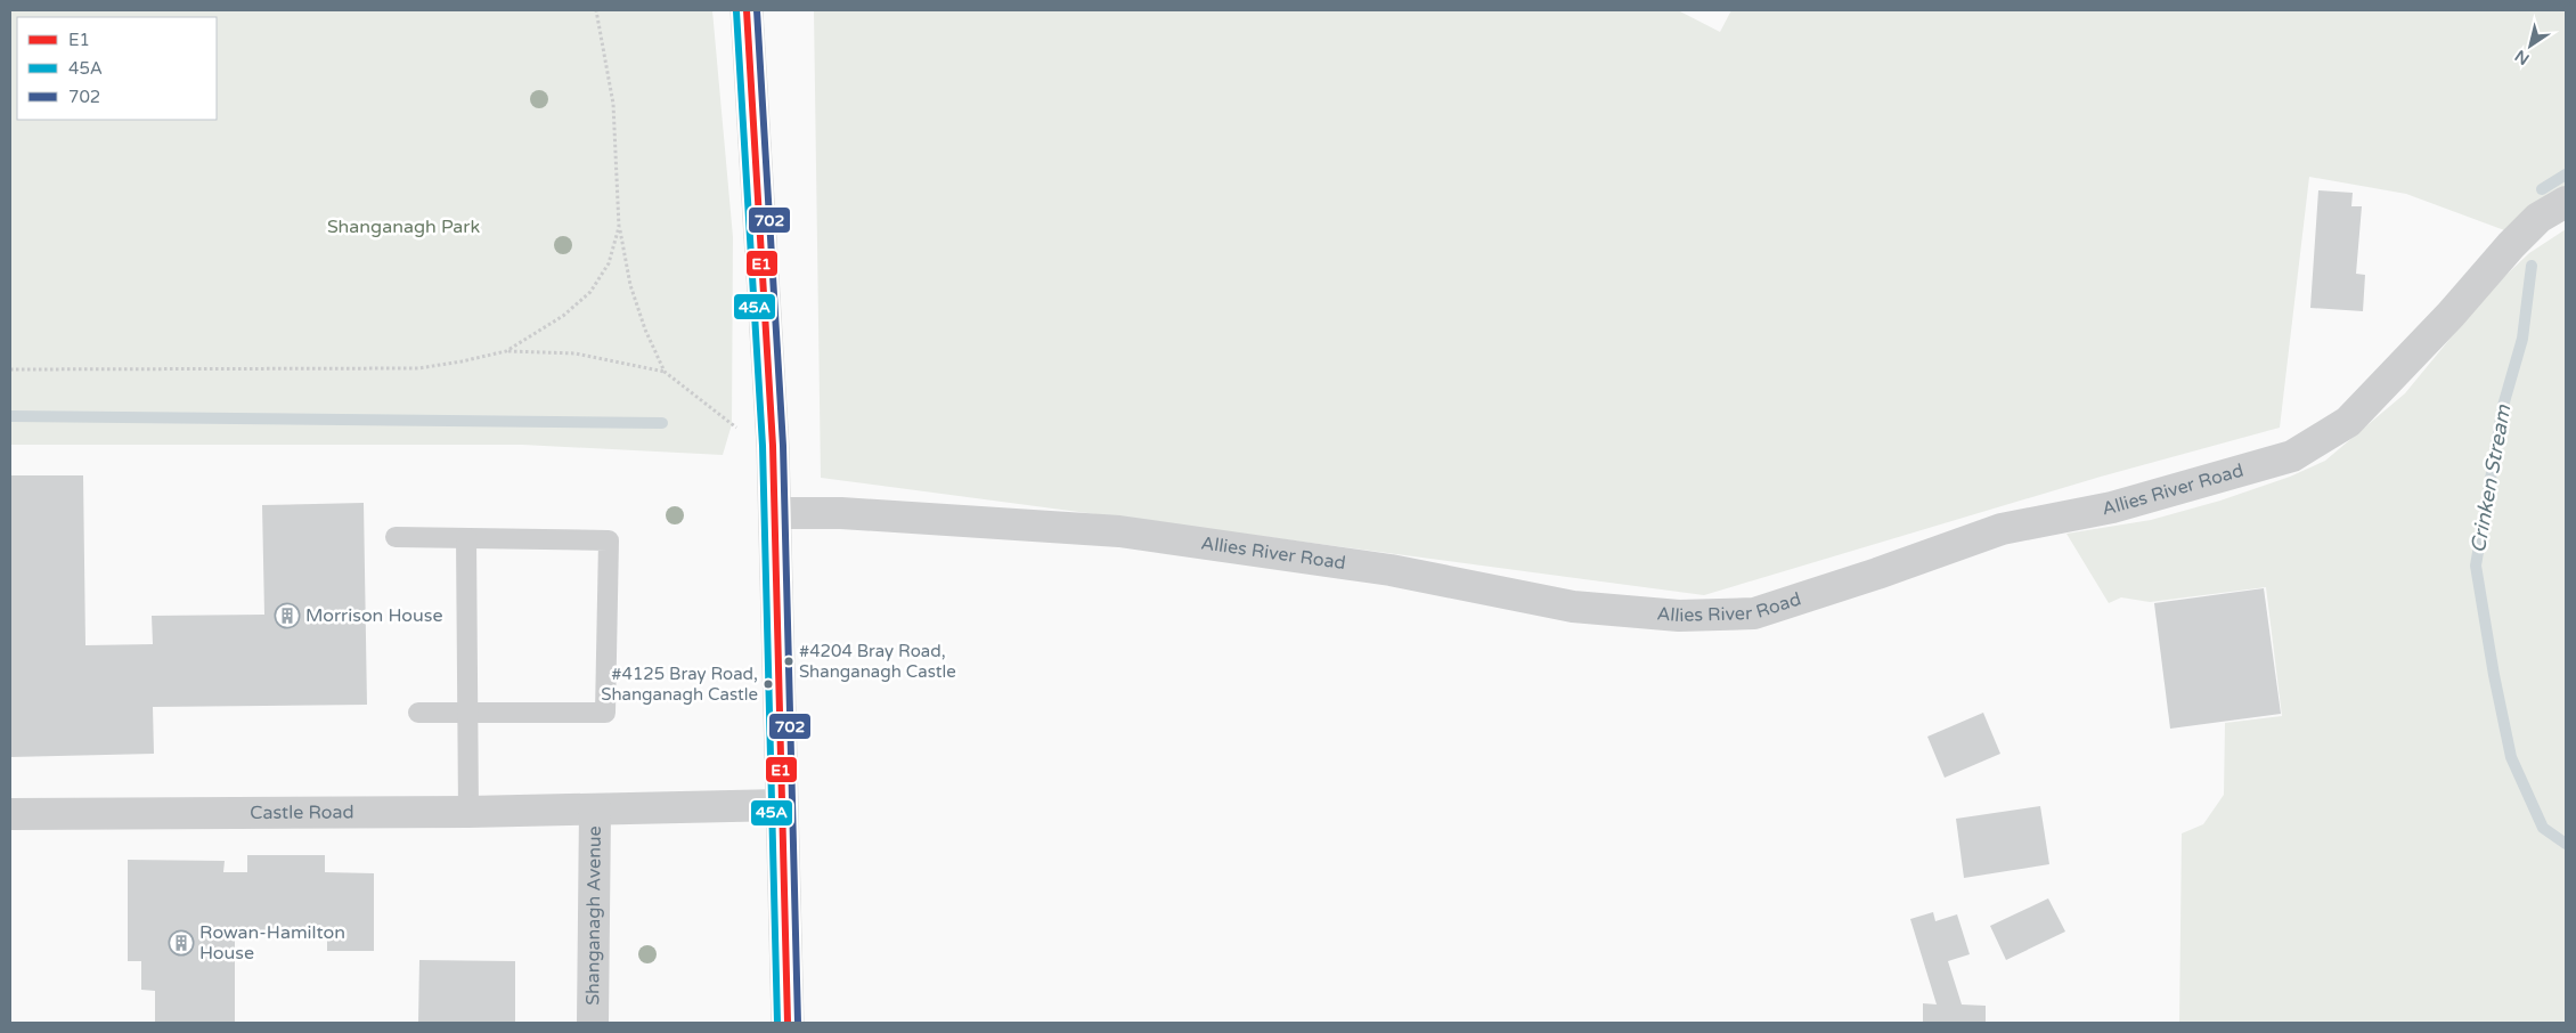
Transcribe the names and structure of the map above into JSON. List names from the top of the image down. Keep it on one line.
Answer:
{"streets":{"street":["Allies River Road","Castle Road","Shanganagh Avenue"]},"crossings":[["Castle Road","Shanganagh Avenue"]],"water":["Crinken Stream"],"parks":["Shanganagh Park"],"places":{"building":["Morrison House","Rowan-Hamilton House"],"other":["#4204 Bray Road, Shanganagh Castle","#4125 Bray Road, Shanganagh Castle"]},"lines":["transit line E1","transit line 702","transit line 45A"],"legend":["E1","45A","702"],"north":"bottom left"}
